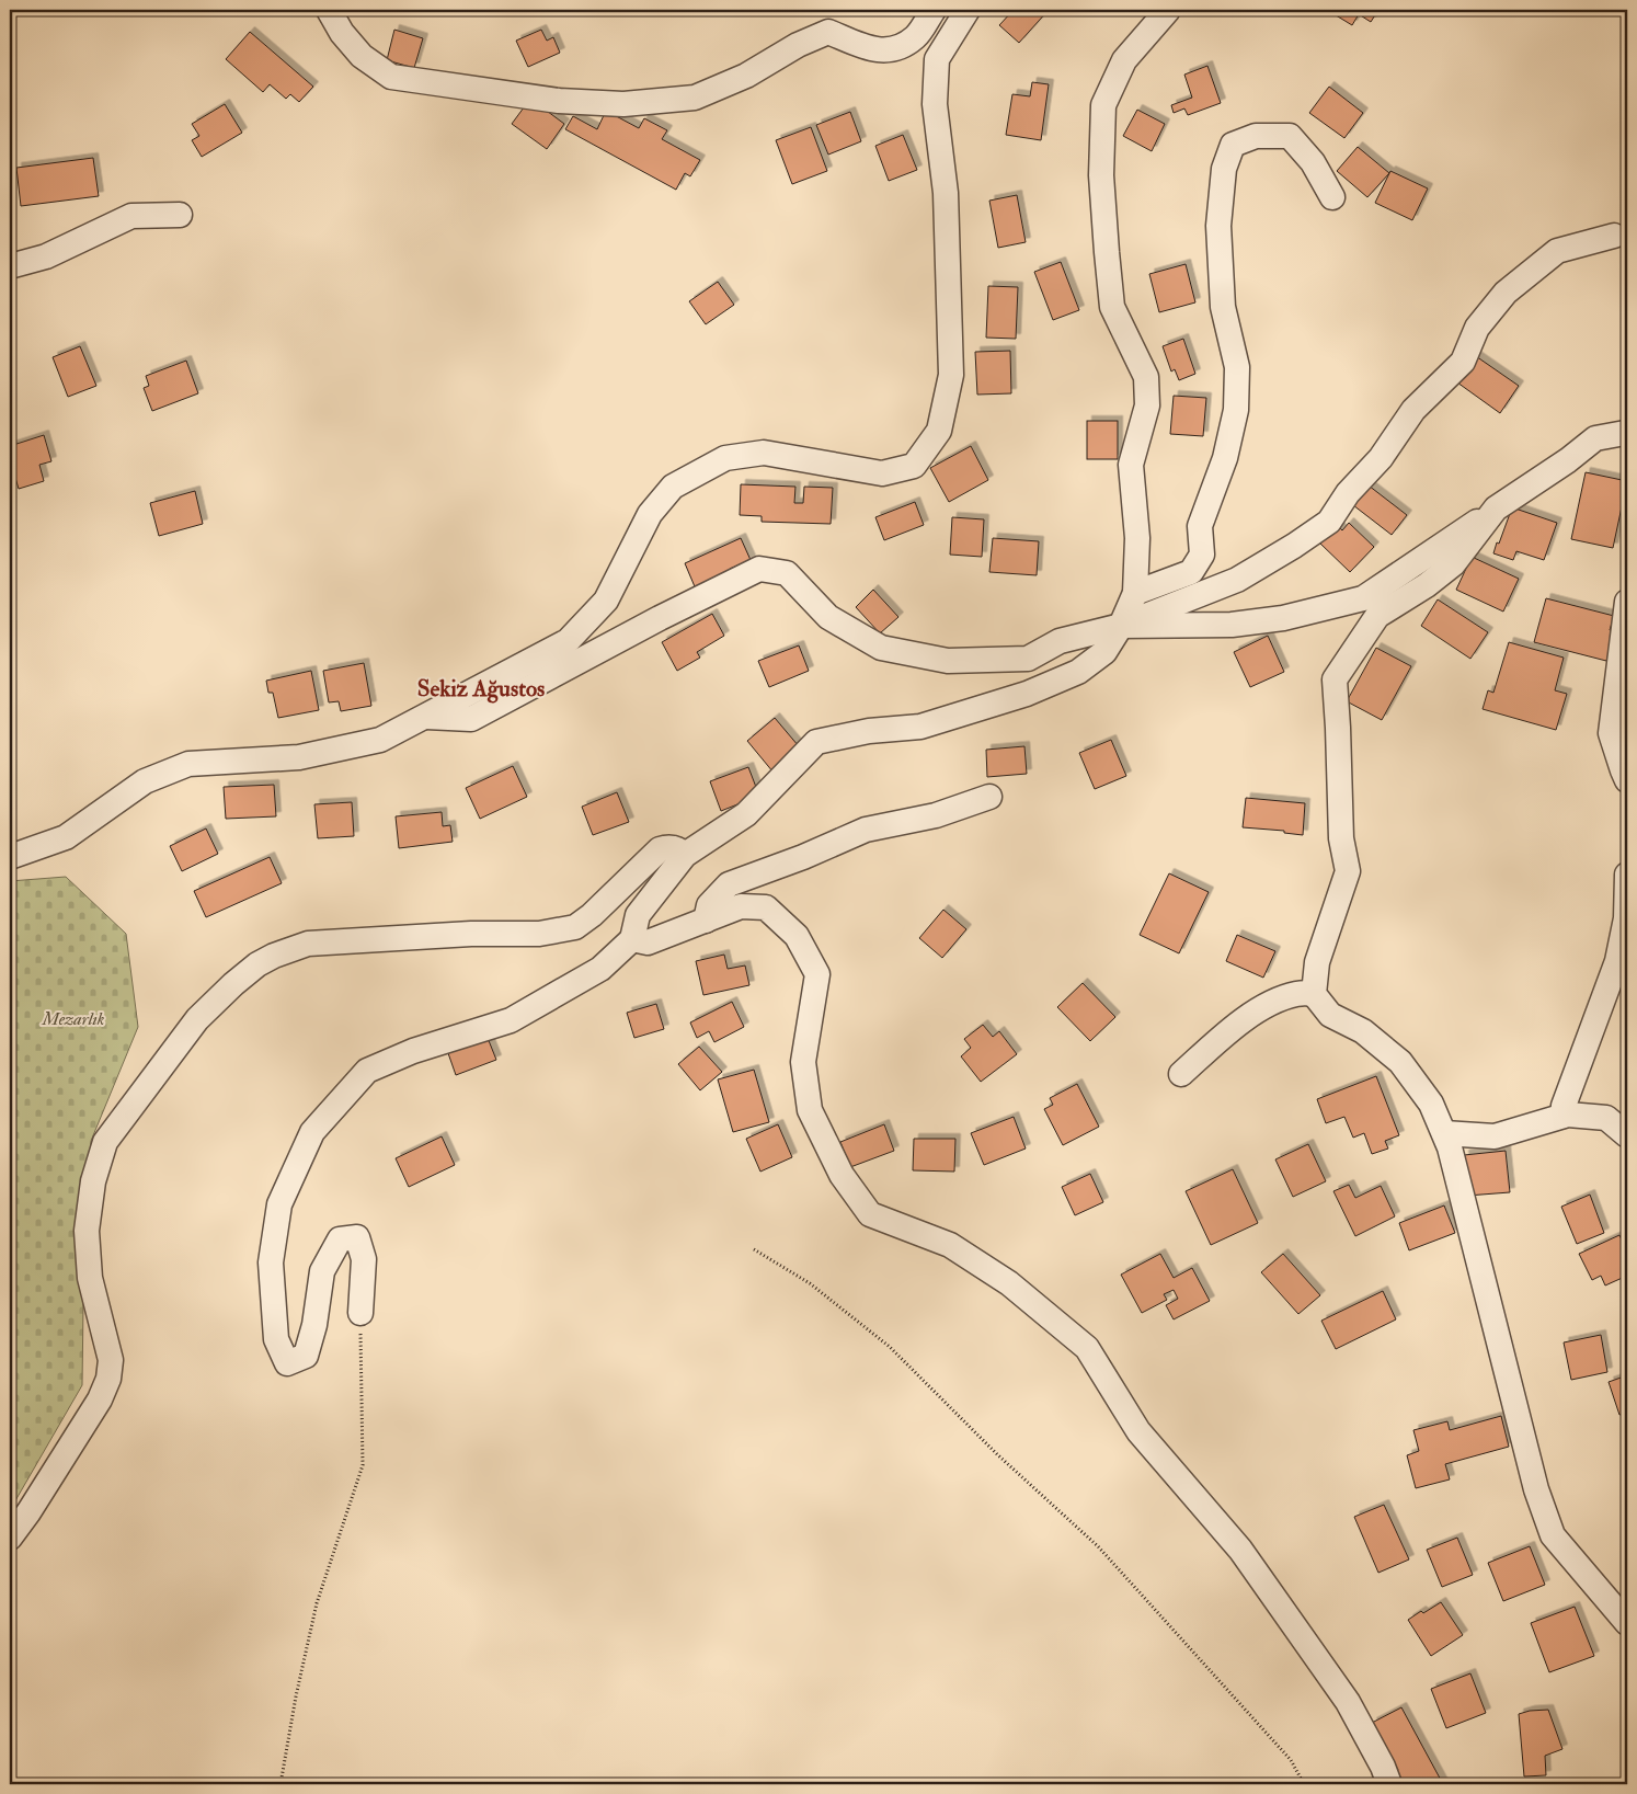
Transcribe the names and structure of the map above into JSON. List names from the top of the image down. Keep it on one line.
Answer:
{"districts":["Sekiz Ağustos"],"parks":["Mezarlık"]}
